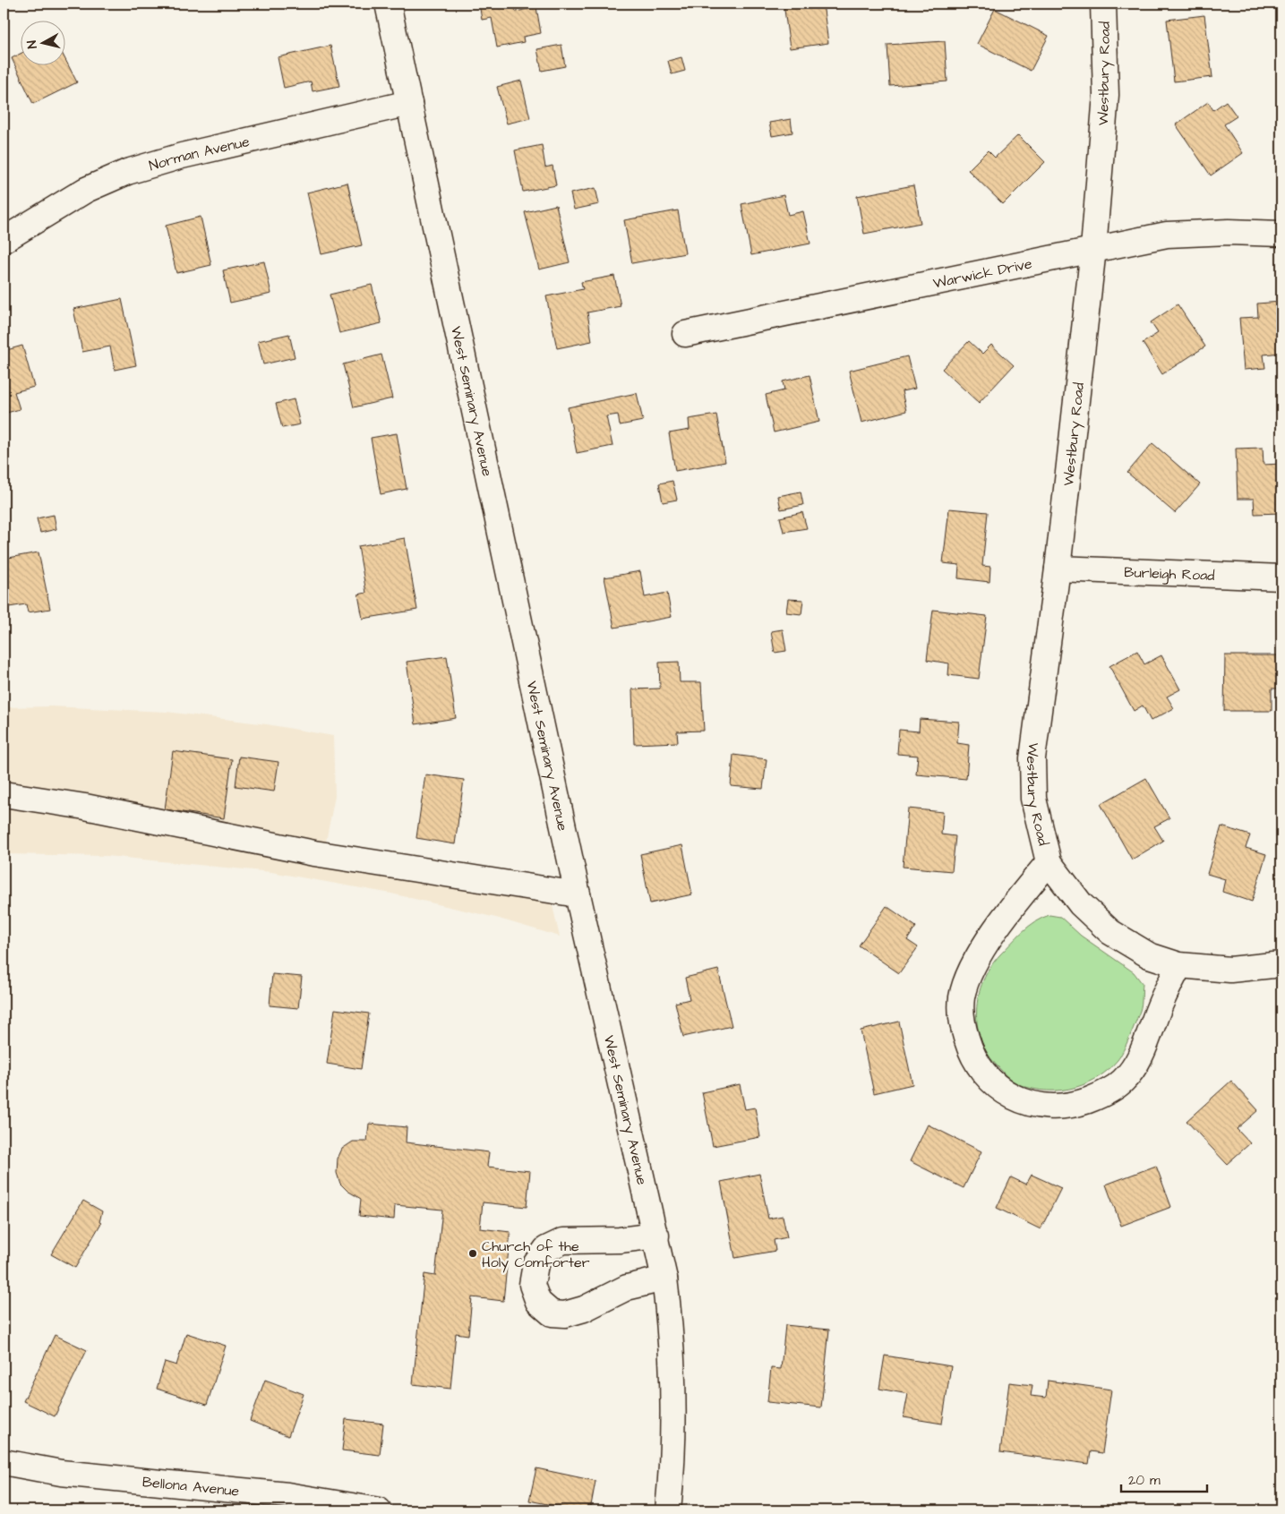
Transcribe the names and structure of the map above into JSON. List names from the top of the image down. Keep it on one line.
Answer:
{"streets":{"street":["Westbury Road","Norman Avenue","Warwick Drive","West Seminary Avenue","Burleigh Road","Bellona Avenue"]},"crossings":[["Westbury Road","Warwick Drive"],["Westbury Road","Burleigh Road"],["Norman Avenue","West Seminary Avenue"]],"places":["Church of the Holy Comforter"],"scale_bar":"20 m","north":"left"}
